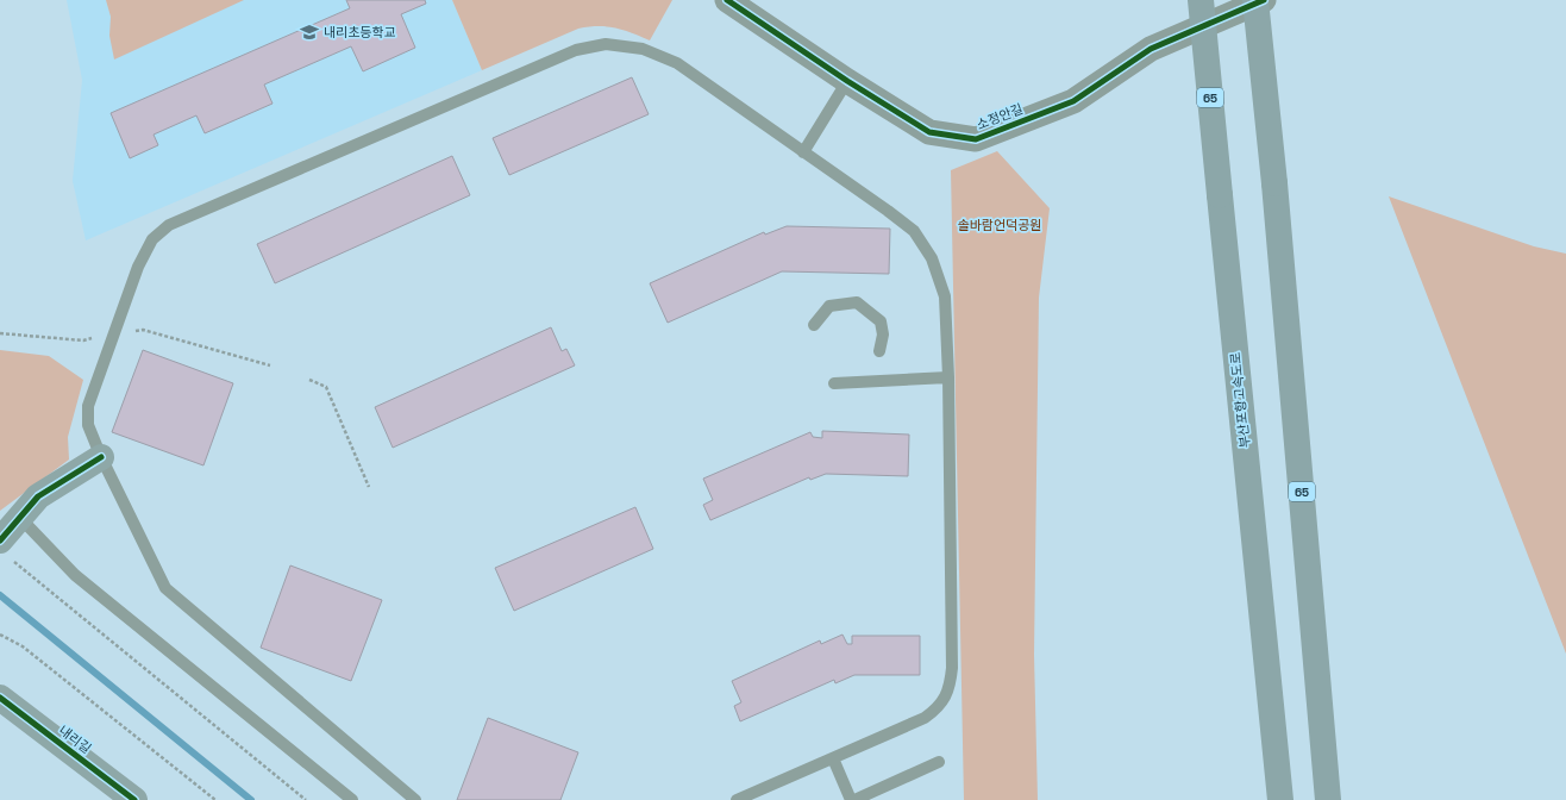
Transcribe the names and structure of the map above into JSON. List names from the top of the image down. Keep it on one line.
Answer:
{"streets":{"highway":["65","부산포항고속도로"],"street":["소정안길","내리길"]},"parks":["솔바람언덕공원"],"places":{"school or university":["내리초등학교"]}}
